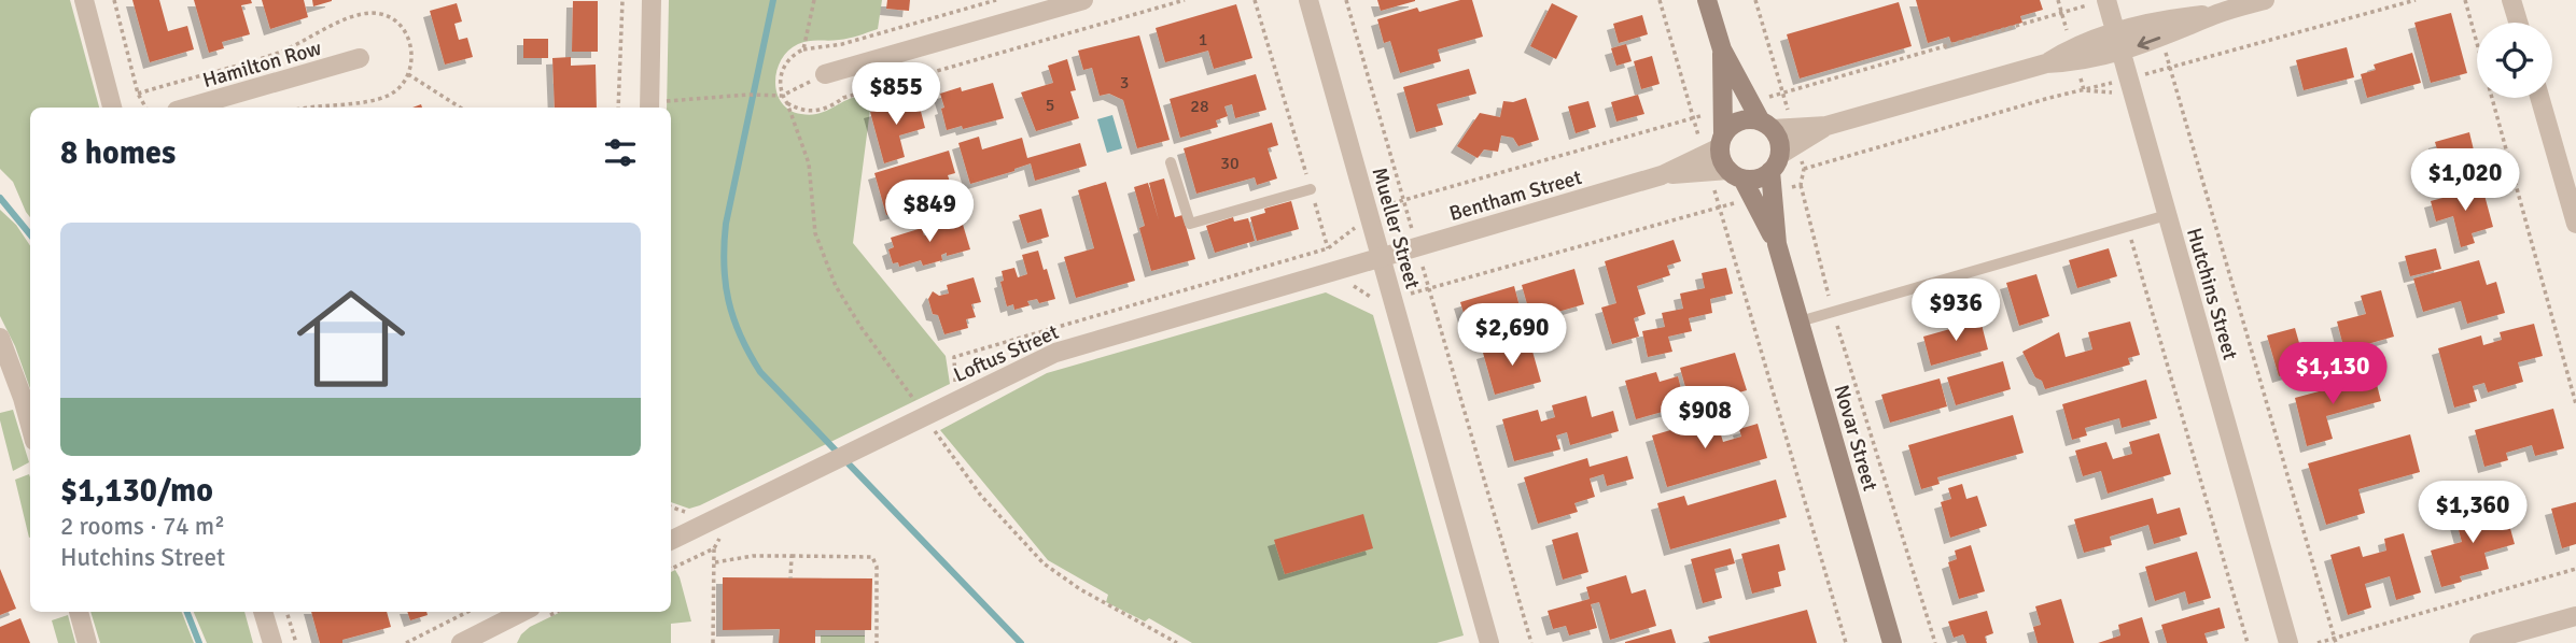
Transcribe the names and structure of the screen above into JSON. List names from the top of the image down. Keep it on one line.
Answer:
{"streets":{"main road":["Novar Street"],"street":["Hamilton Row","Bentham Street","Mueller Street","Hutchins Street","Loftus Street"]},"crossings":[["Bentham Street","Mueller Street"],["Bentham Street","Loftus Street"],["Bentham Street","Novar Street"],["Mueller Street","Loftus Street"]],"house_numbers":["1","3","5","28","30"],"page":{"price":["$855","$1,020","$849","$936","$2,690","$1,130","$908","$1,360"],"heading":"8 homes","list":[{"name":"$1,130/mo","note":"2 rooms · 74 m² · Hutchins Street"}]}}
